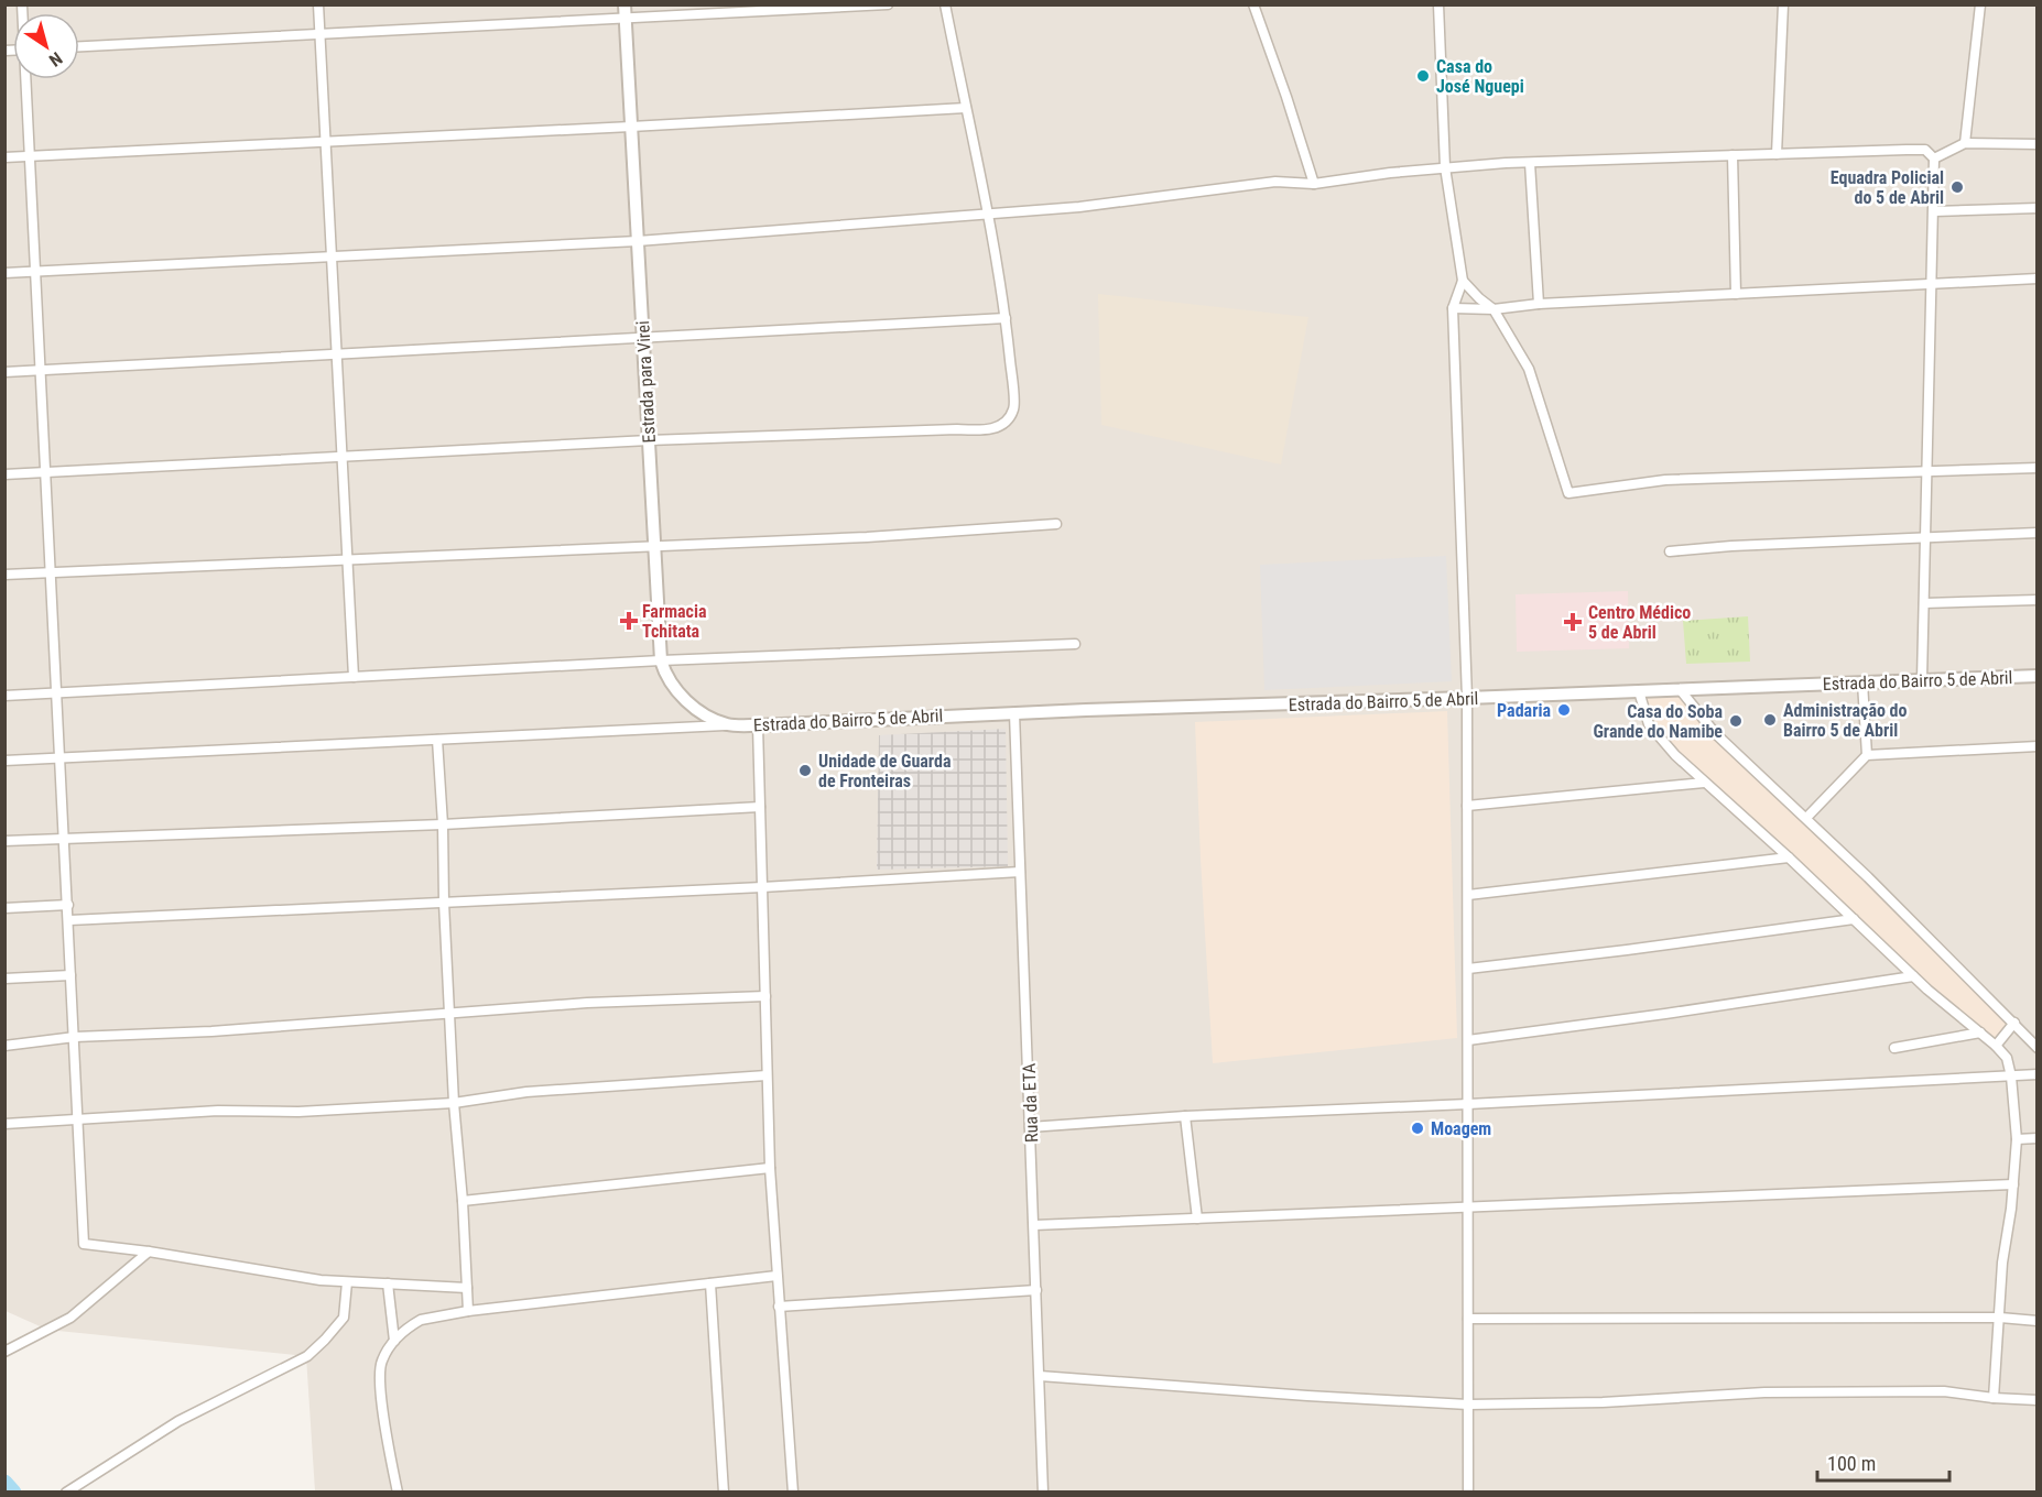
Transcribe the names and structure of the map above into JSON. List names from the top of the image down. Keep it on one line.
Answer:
{"streets":{"street":["Estrada para Virei","Estrada do Bairro 5 de Abril","Rua da ETA"]},"crossings":[["Estrada para Virei","Estrada do Bairro 5 de Abril"],["Estrada do Bairro 5 de Abril","Rua da ETA"]],"places":{"other":["Casa do José Nguepi","Equadra Policial do 5 de Abril","Padaria","Administração do Bairro 5 de Abril","Casa do Soba Grande do Namibe","Unidade de Guarda de Fronteiras","Moagem"],"health":["Farmacia Tchitata","Centro Médico 5 de Abril"]},"scale_bar":"100 m","north":"bottom right"}
